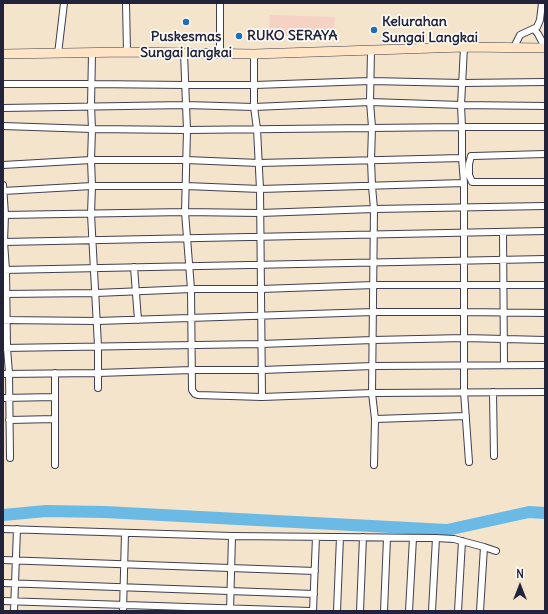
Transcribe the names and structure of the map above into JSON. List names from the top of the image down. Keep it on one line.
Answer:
{"places":["Puskesmas Sungai langkai","Kelurahan Sungai Langkai","RUKO SERAYA"],"north":"top"}
